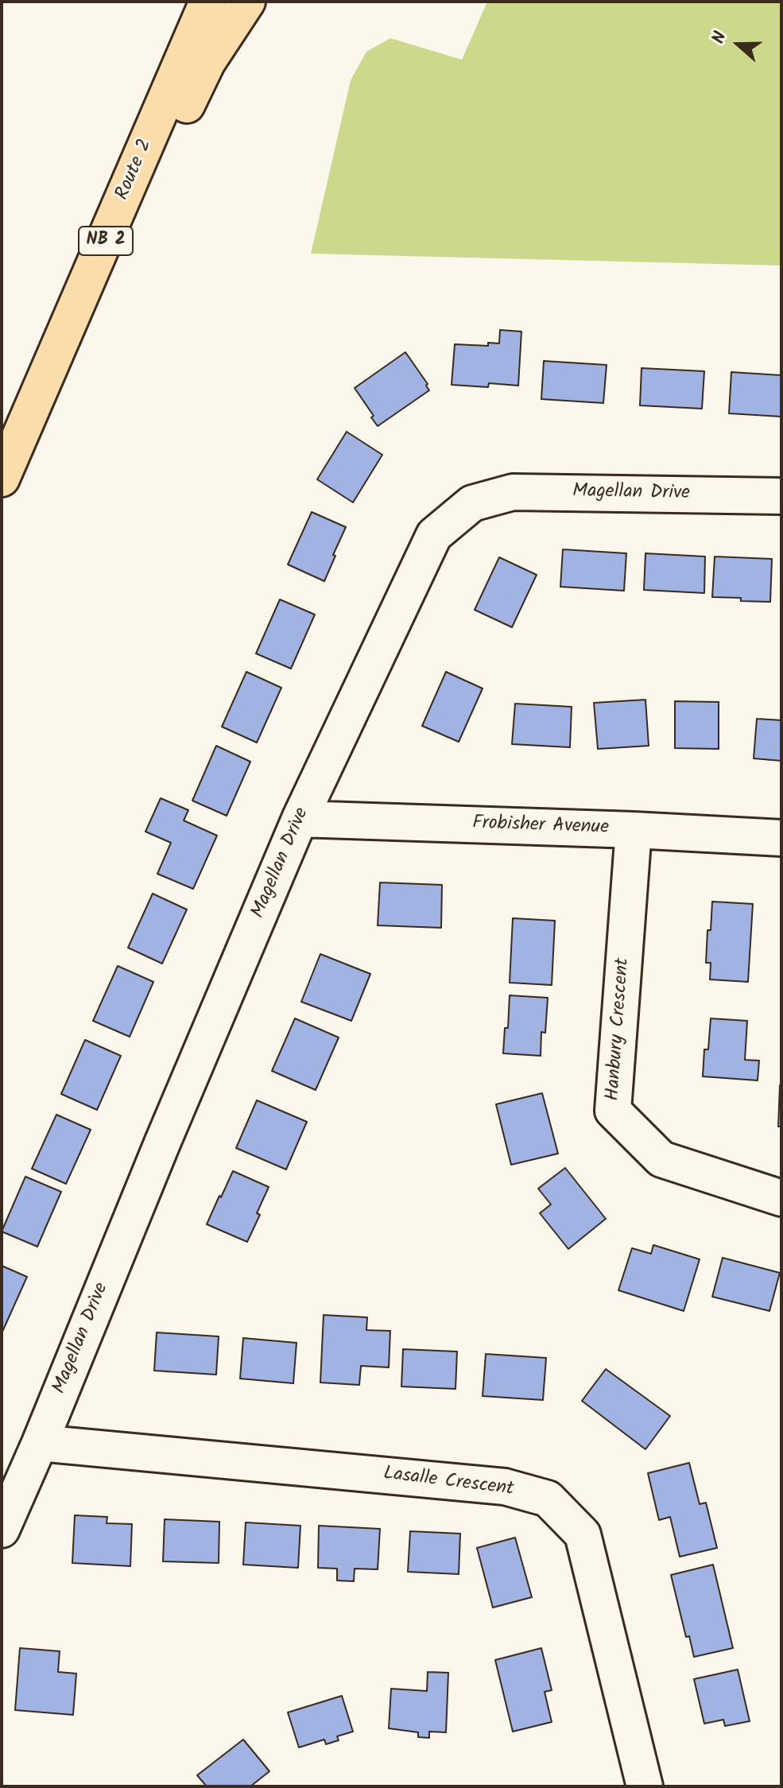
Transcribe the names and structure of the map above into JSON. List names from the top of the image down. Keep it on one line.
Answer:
{"streets":{"highway":["Route 2","NB 2"],"street":["Magellan Drive","Frobisher Avenue","Hanbury Crescent","Lasalle Crescent"]},"crossings":[["Magellan Drive","Frobisher Avenue"],["Magellan Drive","Lasalle Crescent"],["Frobisher Avenue","Hanbury Crescent"]],"north":"left"}
